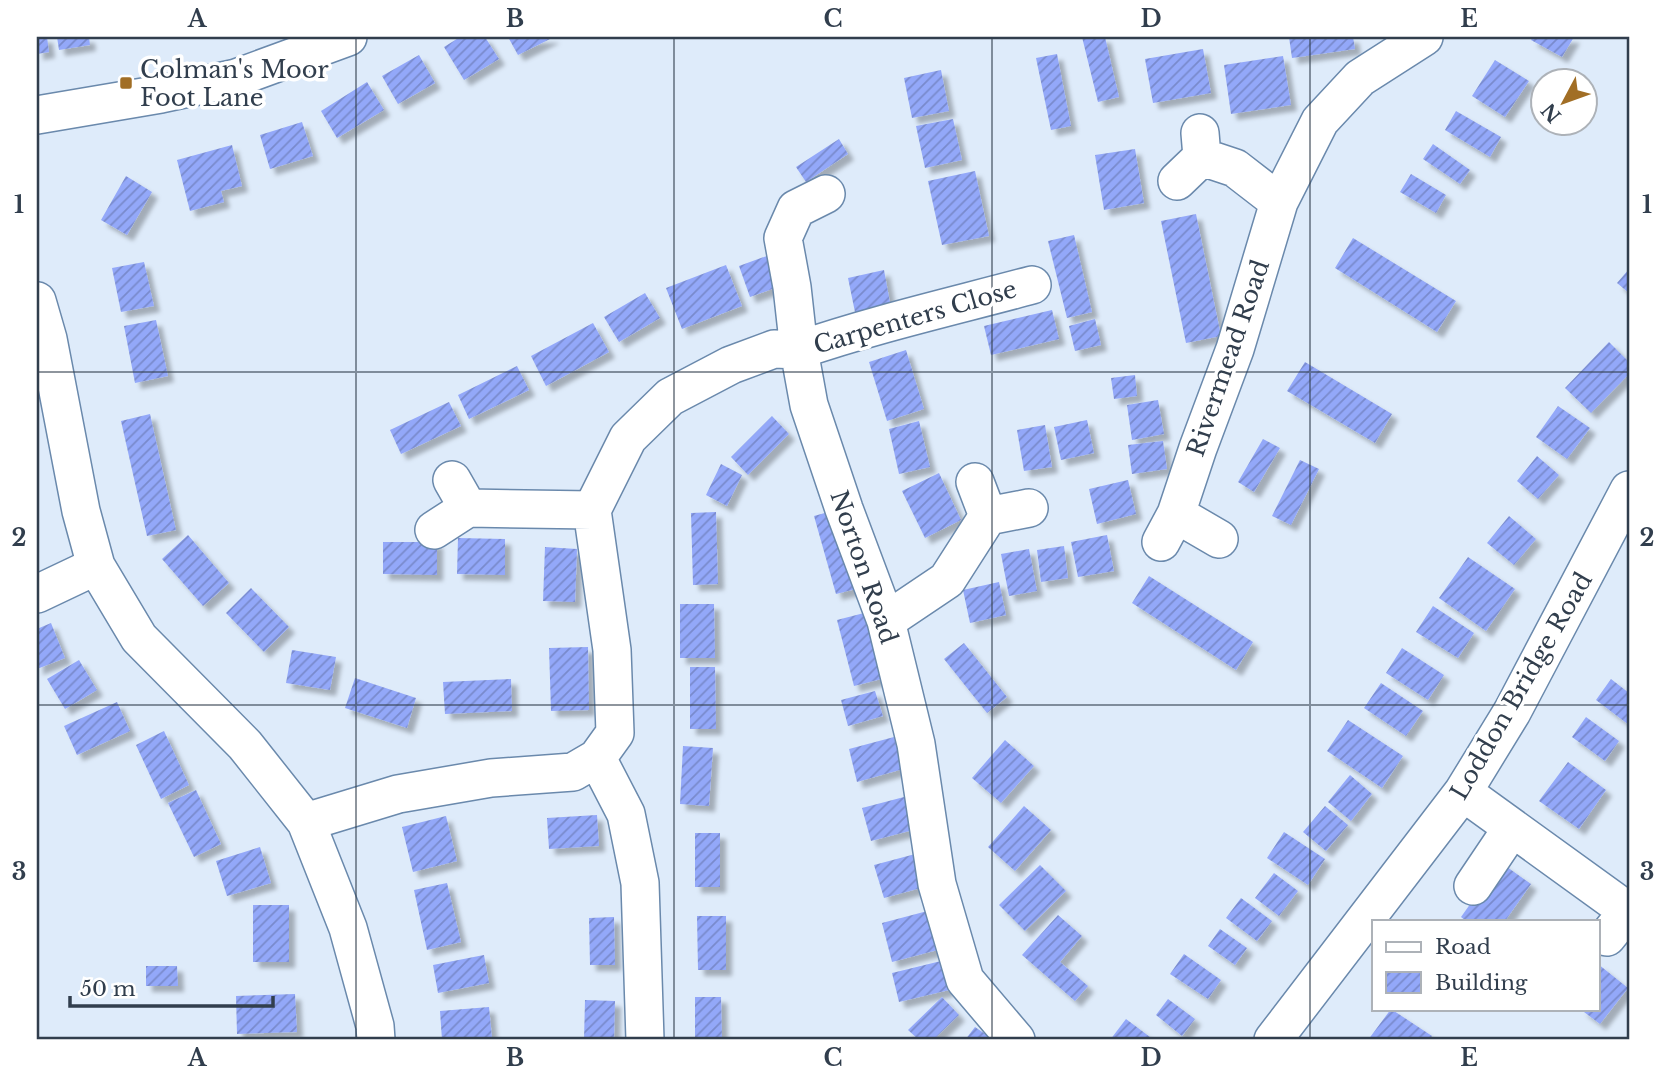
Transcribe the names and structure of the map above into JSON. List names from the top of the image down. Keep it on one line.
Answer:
{"streets":{"street":["Carpenters Close","Rivermead Road","Norton Road","Loddon Bridge Road"]},"crossings":[["Carpenters Close","Norton Road"]],"places":{"transit":["Colman's Moor Foot Lane"]},"legend":["Road","Building"],"scale_bar":"50 m","north":"bottom left","grid":{"columns":["A","B","C","D","E"],"rows":["1","2","3"]}}
